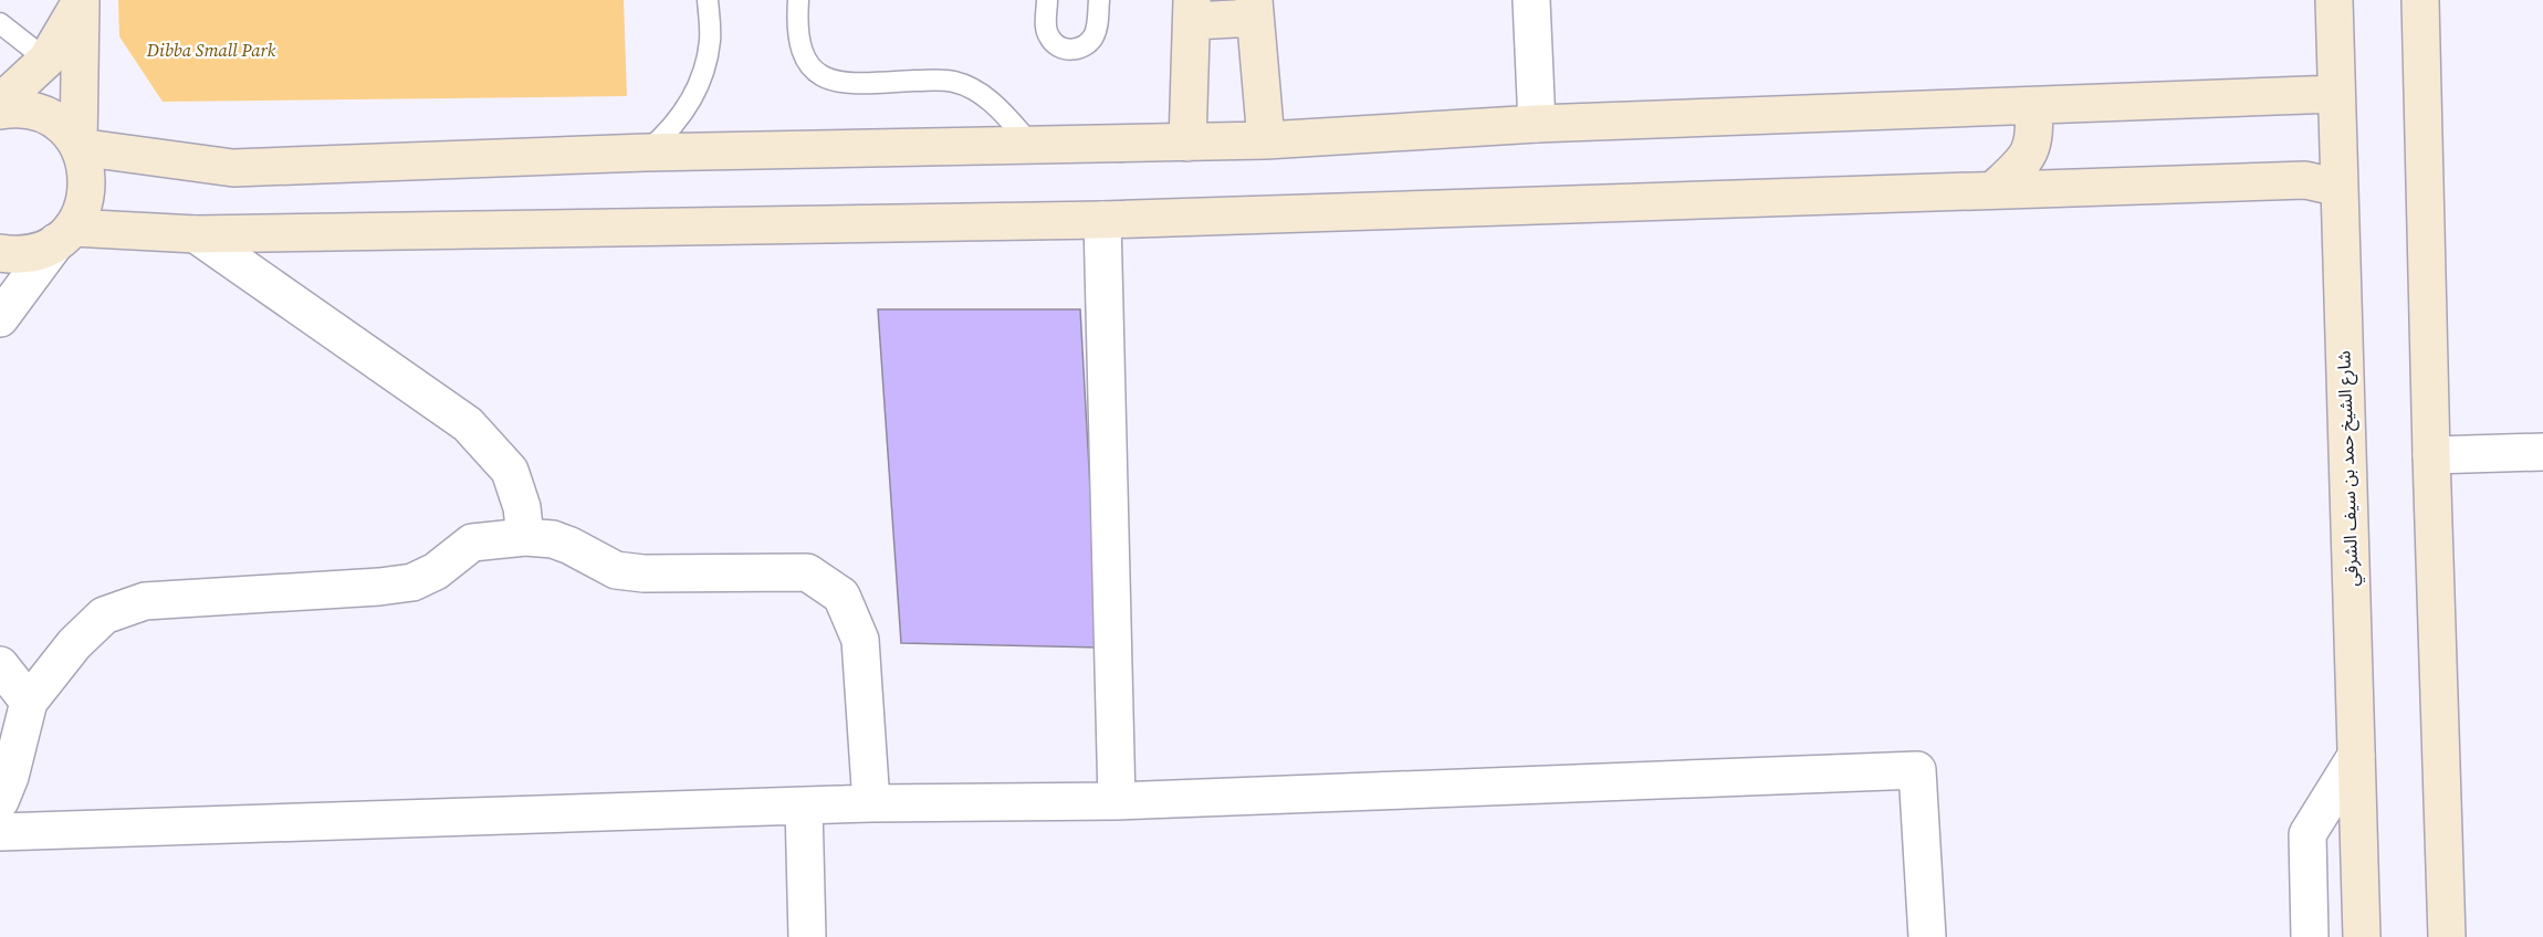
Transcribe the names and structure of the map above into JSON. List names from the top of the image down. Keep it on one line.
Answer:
{"streets":{"street":["شارع الشيخ حمد بن سيف الشرقي"]},"parks":["Dibba Small Park"]}
